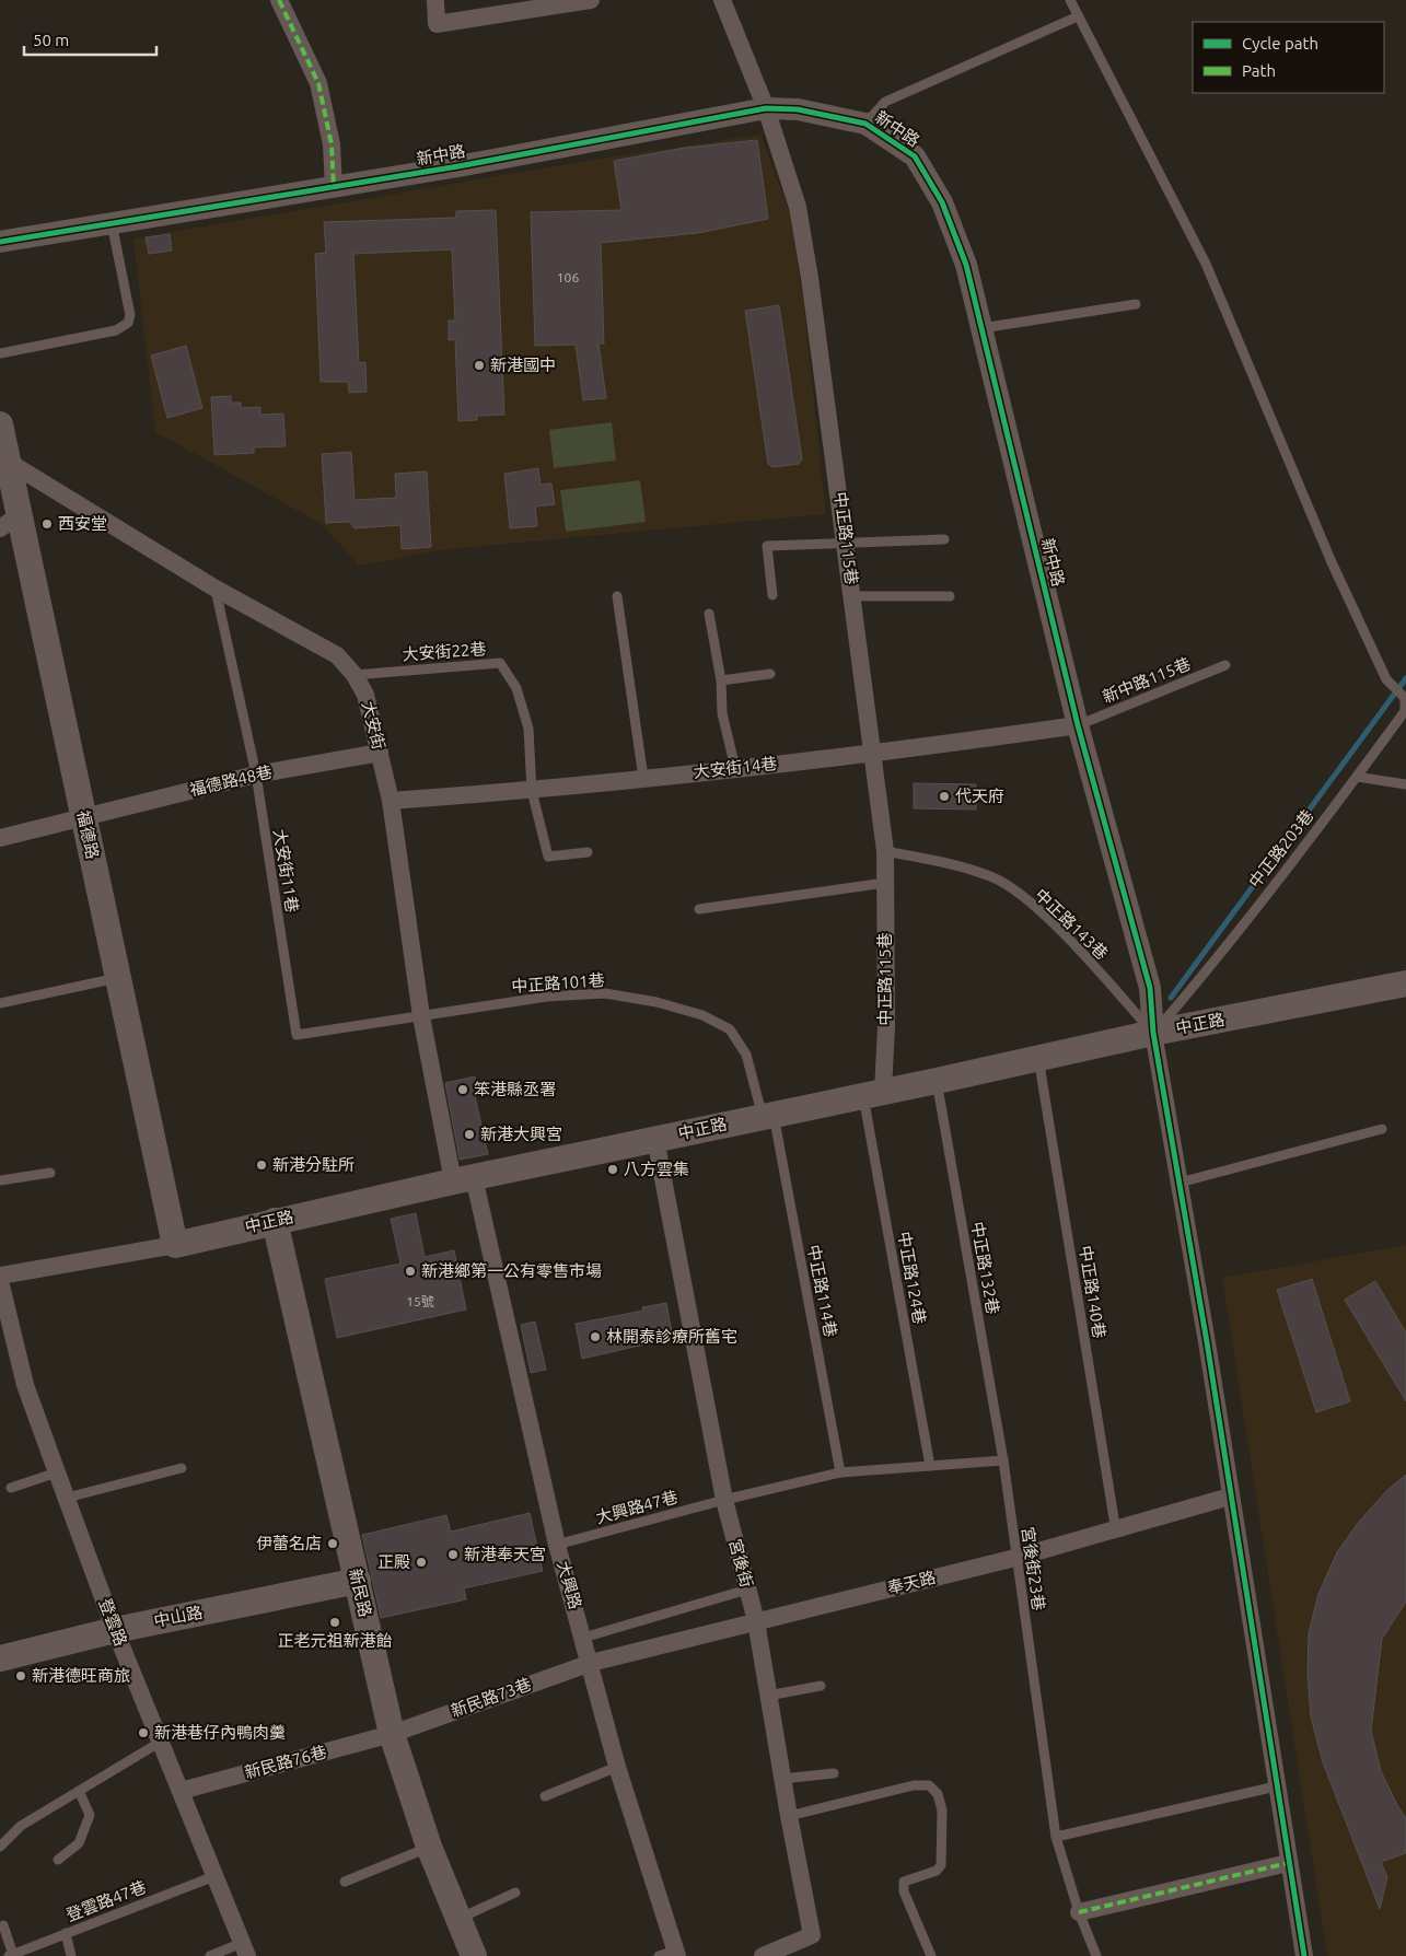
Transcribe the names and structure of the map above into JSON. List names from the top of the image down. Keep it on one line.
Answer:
{"streets":{"main road":["福德路","中正路","新民路","中山路"],"street":["新中路","中正路115巷","大安街","大安街14巷","福德路48巷","宮後街","奉天路","大興路","登雲路","新民路73巷","新民路76巷"],"lane":["大安街22巷","新中路115巷","中正路203巷","大安街11巷","中正路143巷","中正路101巷","中正路132巷","中正路124巷","中正路114巷","中正路140巷","大興路47巷","宮後街23巷","登雲路47巷"]},"crossings":[["新中路","中正路115巷"],["新中路","新中路115巷"],["新中路","大安街14巷"],["新中路","中正路203巷"],["新中路","中正路143巷"],["新中路","中正路"],["中正路115巷","大安街14巷"],["中正路115巷","中正路143巷"],["中正路115巷","中正路"],["中正路115巷","中正路124巷"],["大安街22巷","大安街"],["大安街22巷","大安街14巷"],["新中路115巷","大安街14巷"],["大安街","大安街14巷"],["大安街","福德路48巷"],["大安街","福德路"],["大安街","大安街11巷"],["大安街","中正路101巷"],["大安街","中正路"],["大安街","大興路"],["福德路48巷","福德路"],["福德路48巷","大安街11巷"],["福德路","中正路"],["中正路203巷","中正路143巷"],["中正路203巷","中正路"],["大安街11巷","中正路101巷"],["中正路143巷","中正路"],["中正路101巷","中正路"],["中正路101巷","中正路114巷"],["中正路","中正路132巷"],["中正路","中正路124巷"],["中正路","中正路114巷"],["中正路","中正路140巷"],["中正路","宮後街"],["中正路","大興路"],["中正路","新民路"],["中正路132巷","宮後街23巷"],["中正路140巷","奉天路"],["大興路47巷","宮後街"],["大興路47巷","大興路"],["宮後街","奉天路"],["宮後街23巷","奉天路"],["奉天路","大興路"],["奉天路","新民路73巷"],["大興路","新民路73巷"],["新民路","中山路"],["新民路","新民路73巷"],["新民路","新民路76巷"],["中山路","登雲路"],["登雲路","新民路76巷"],["登雲路","登雲路47巷"],["新民路73巷","新民路76巷"]],"places":["新港國中","西安堂","代天府","笨港縣丞署","新港大興宮","新港分駐所","八方雲集","新港鄉第一公有零售市場","林開泰診療所舊宅","伊蕾名店","新港奉天宮","正殿","正老元祖新港飴","新港德旺商旅","新港巷仔內鴨肉羹"],"house_numbers":["106","15號"],"legend":["Cycle path","Path"],"scale_bar":"50 m"}
